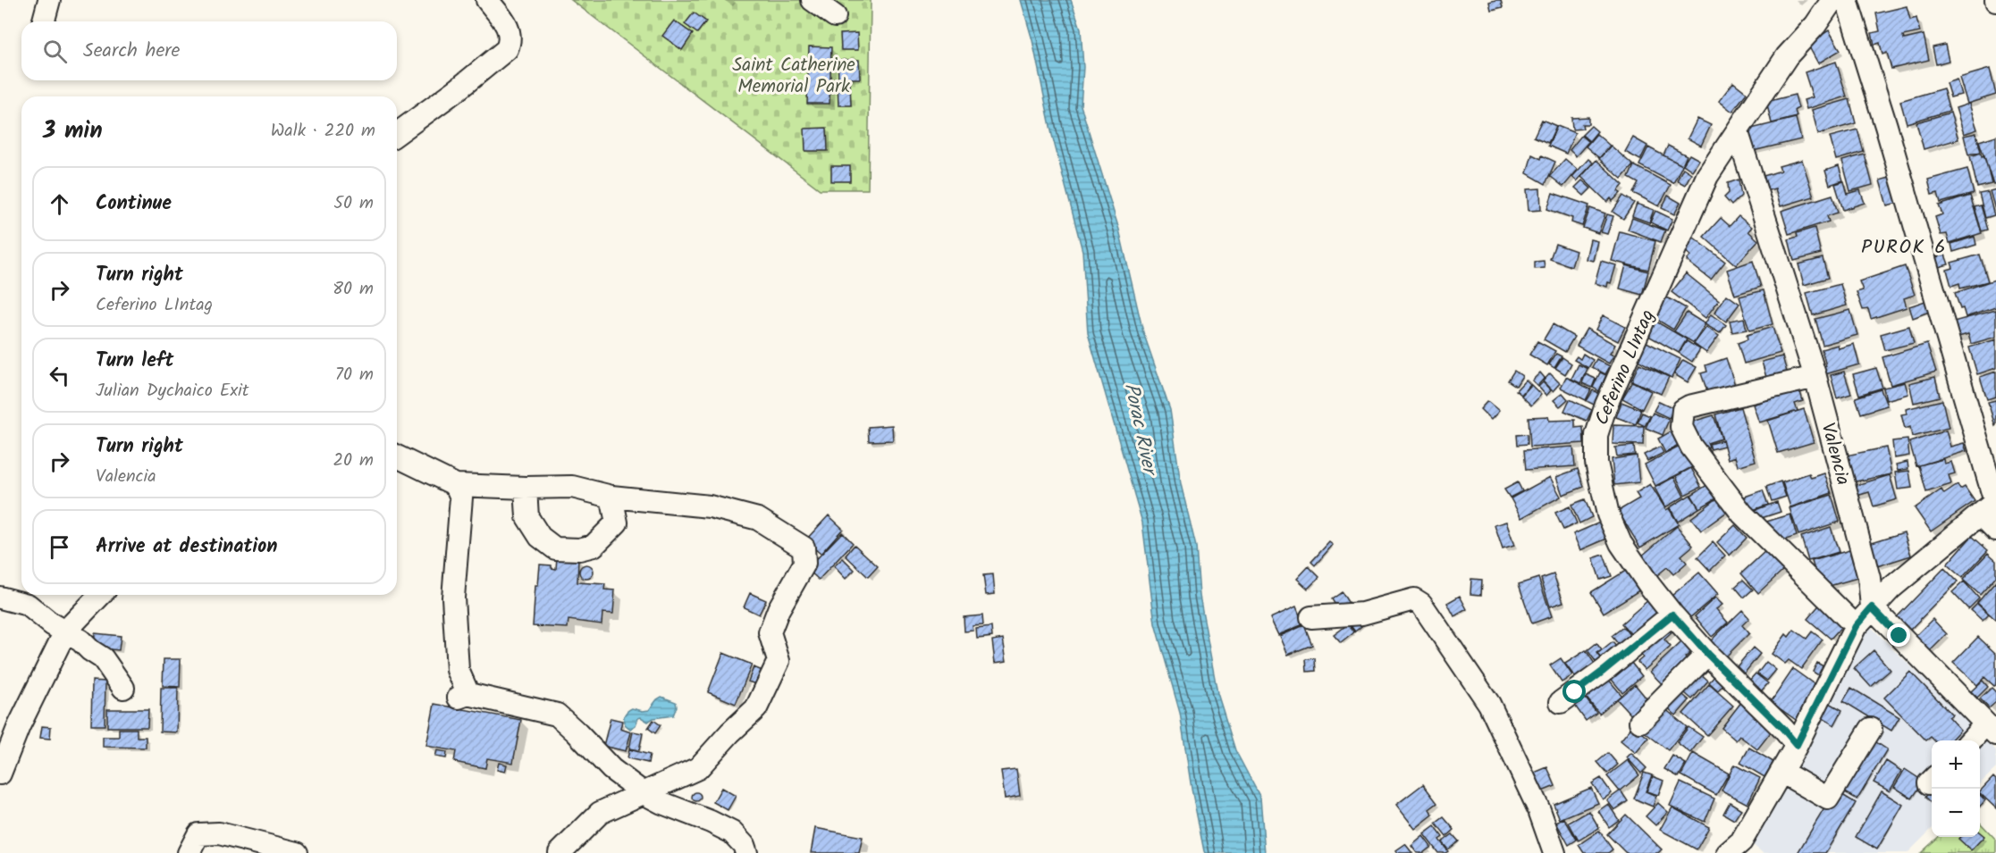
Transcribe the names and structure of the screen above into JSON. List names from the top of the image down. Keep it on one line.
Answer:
{"streets":{"street":["Ceferino LIntag","Valencia"]},"crossings":[["Ceferino LIntag","Valencia"]],"districts":["PUROK 6"],"water":["Porac River"],"parks":["Saint Catherine Memorial Park"],"page":{"search":"Search here","heading":["3 min","Walk · 220 m"],"list":[["Continue","50 m"],["Turn right","Ceferino LIntag","80 m"],["Turn left","Julian Dychaico Exit","70 m"],["Turn right","Valencia","20 m"],"Arrive at destination"],"map_buttons":["+","−"]}}
